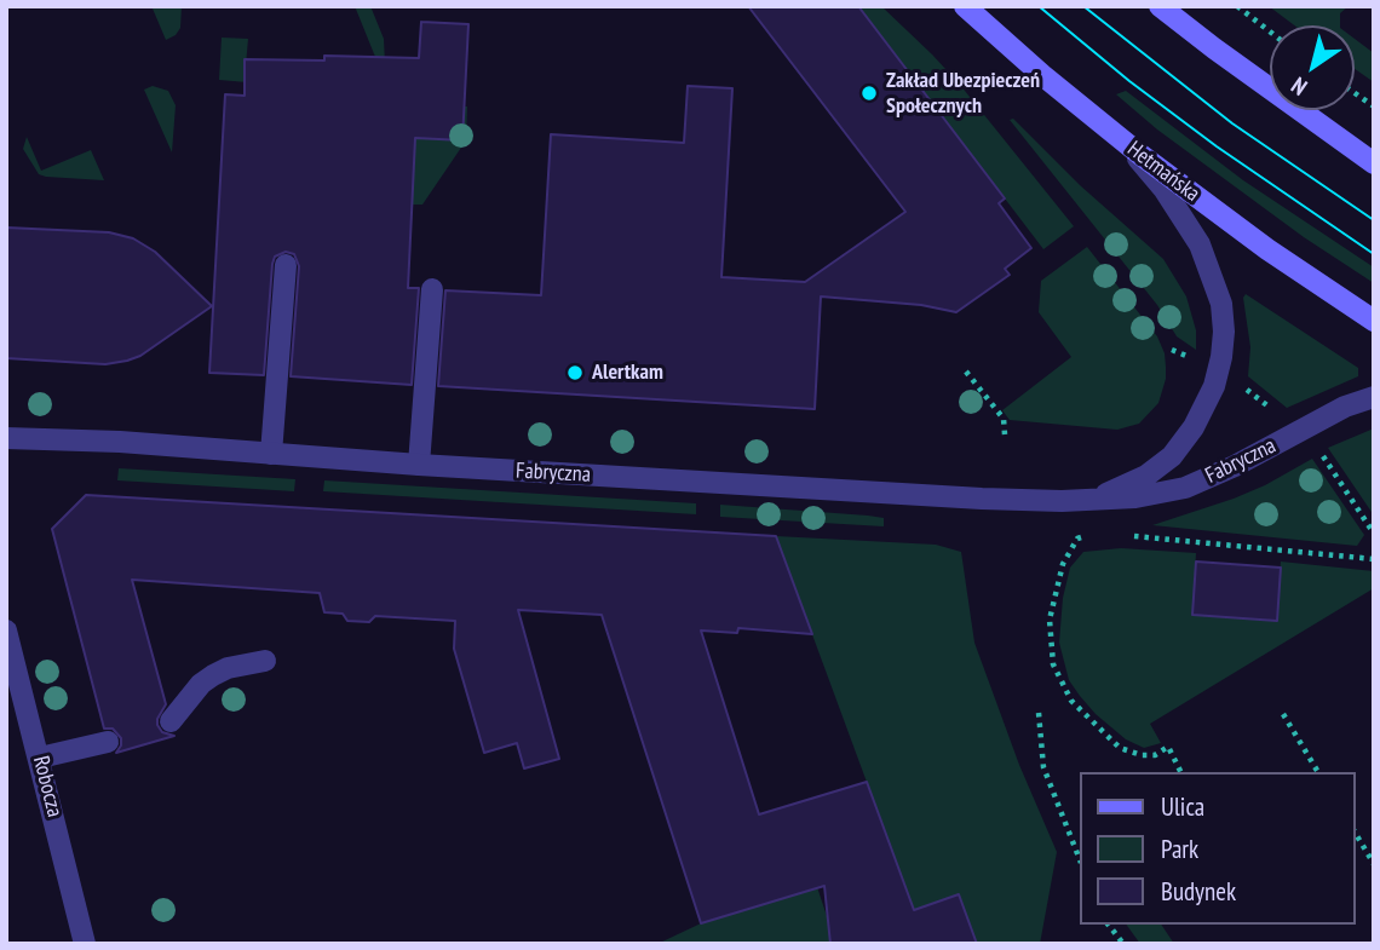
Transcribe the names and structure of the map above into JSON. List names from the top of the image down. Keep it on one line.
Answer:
{"streets":{"main road":["Hetmańska"],"street":["Fabryczna","Robocza"]},"crossings":[["Hetmańska","Fabryczna"]],"places":["Zakład Ubezpieczeń Społecznych","Alertkam"],"legend":["Ulica","Park","Budynek"],"north":"bottom left"}
